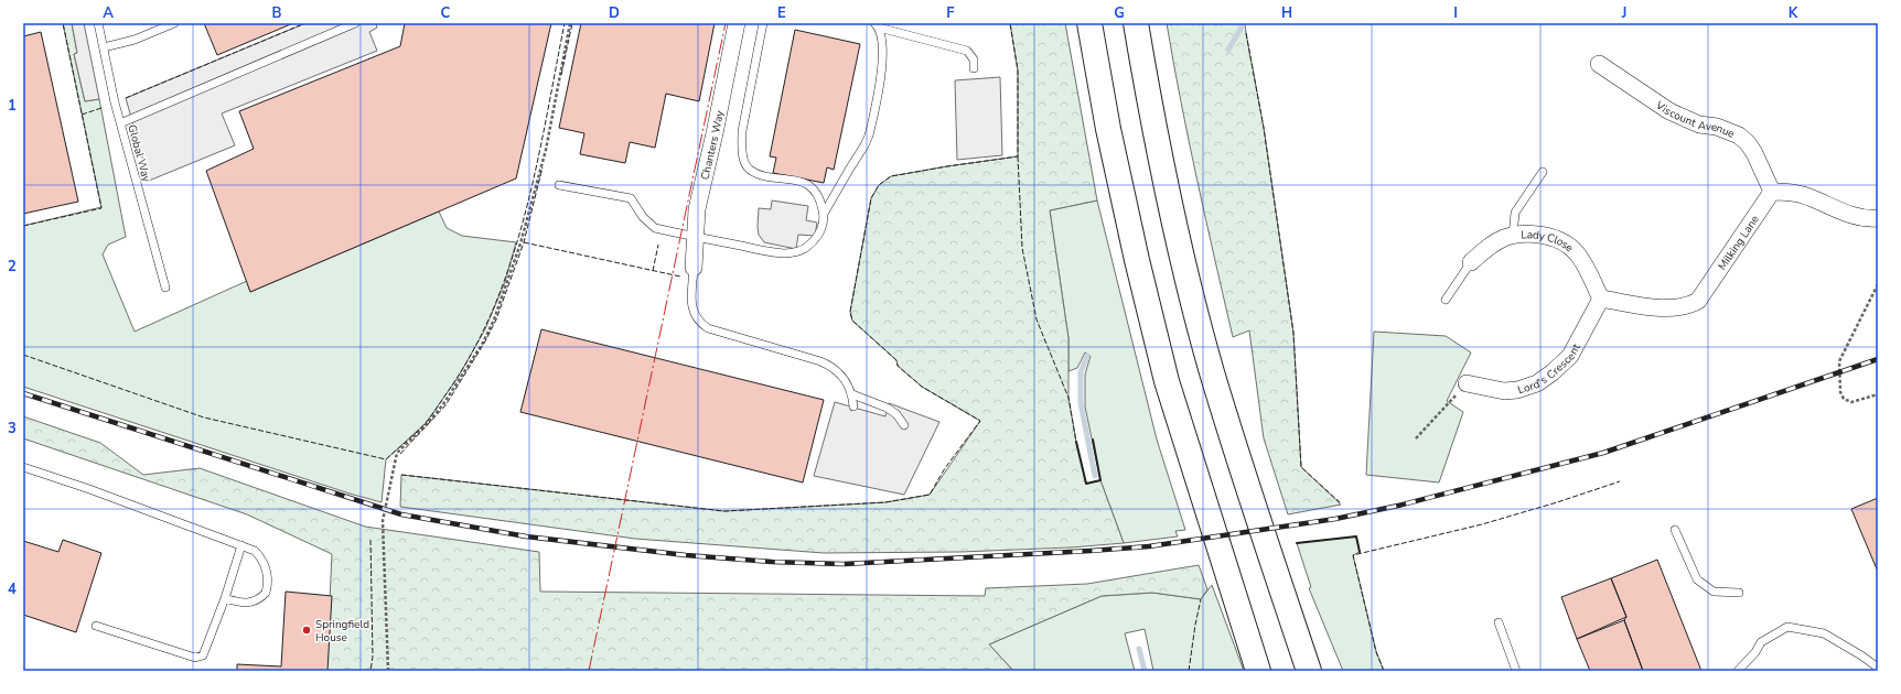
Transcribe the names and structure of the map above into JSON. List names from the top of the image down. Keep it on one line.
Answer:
{"streets":{"street":["Viscount Avenue","Chanters Way","Milking Lane","Lady Close","Lord's Crescent"],"lane":["Global Way"]},"crossings":[["Viscount Avenue","Milking Lane"],["Milking Lane","Lady Close"],["Milking Lane","Lord's Crescent"],["Lady Close","Lord's Crescent"]],"places":["Springfield House"],"grid":{"columns":["A","B","C","D","E","F","G","H","I","J","K"],"rows":["1","2","3","4"]}}
